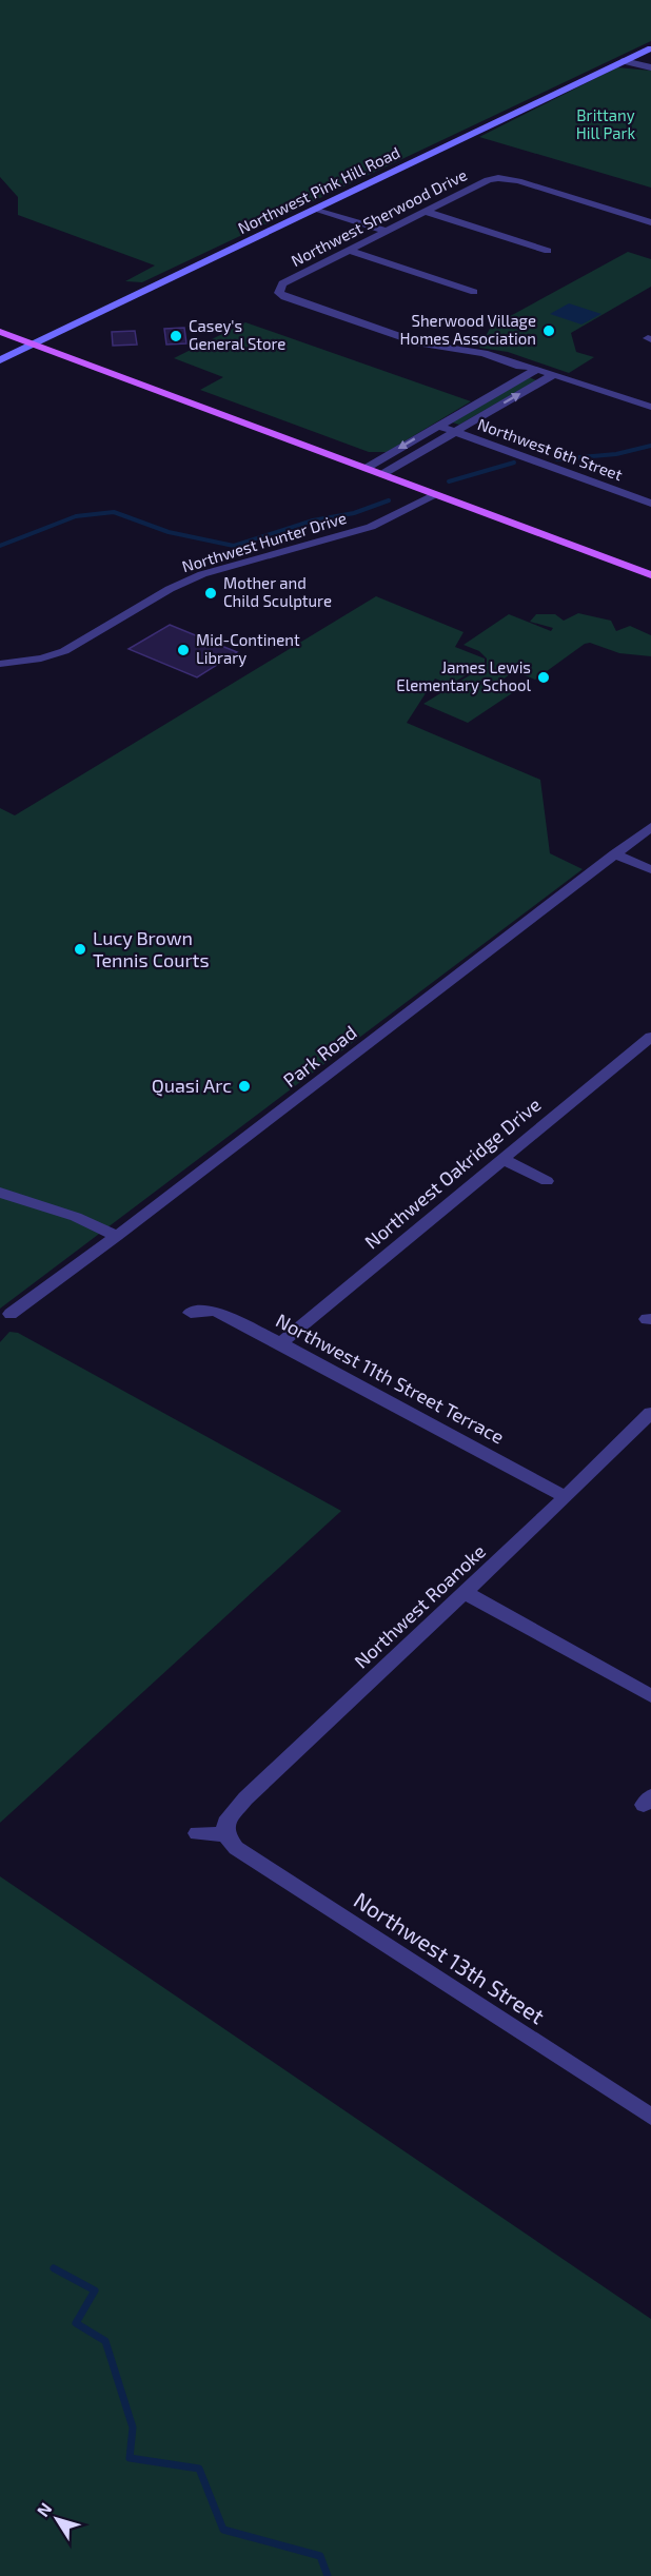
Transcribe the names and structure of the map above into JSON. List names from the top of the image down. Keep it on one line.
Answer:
{"streets":{"main road":["Northwest Pink Hill Road"],"street":["Northwest Sherwood Drive","Northwest 6th Street","Northwest Hunter Drive","Park Road","Northwest Oakridge Drive","Northwest 11th Street Terrace","Northwest Roanoke","Northwest 13th Street"]},"crossings":[["Northwest Oakridge Drive","Northwest 11th Street Terrace"],["Northwest 11th Street Terrace","Northwest Roanoke"],["Northwest Roanoke","Northwest 13th Street"]],"parks":["Brittany Hill Park"],"places":["Sherwood Village Homes Association","Casey's General Store","Mother and Child Sculpture","Mid-Continent Library","James Lewis Elementary School","Lucy Brown Tennis Courts","Quasi Arc"],"north":"top left"}
